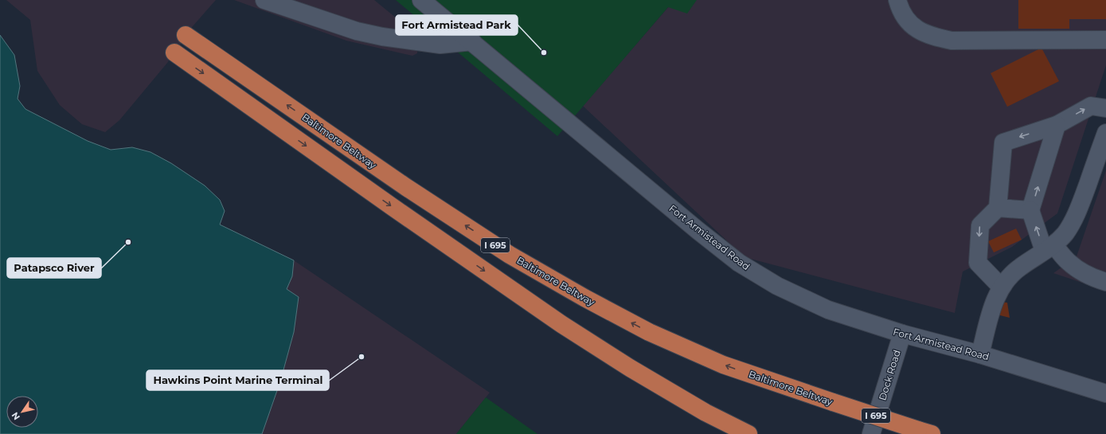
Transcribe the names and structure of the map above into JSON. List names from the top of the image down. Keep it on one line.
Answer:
{"streets":{"highway":["Baltimore Beltway","I 695"],"street":["Fort Armistead Road","Dock Road"]},"crossings":[["Fort Armistead Road","Dock Road"]],"places":["Fort Armistead Park","Patapsco River","Hawkins Point Marine Terminal"],"north":"bottom left"}
